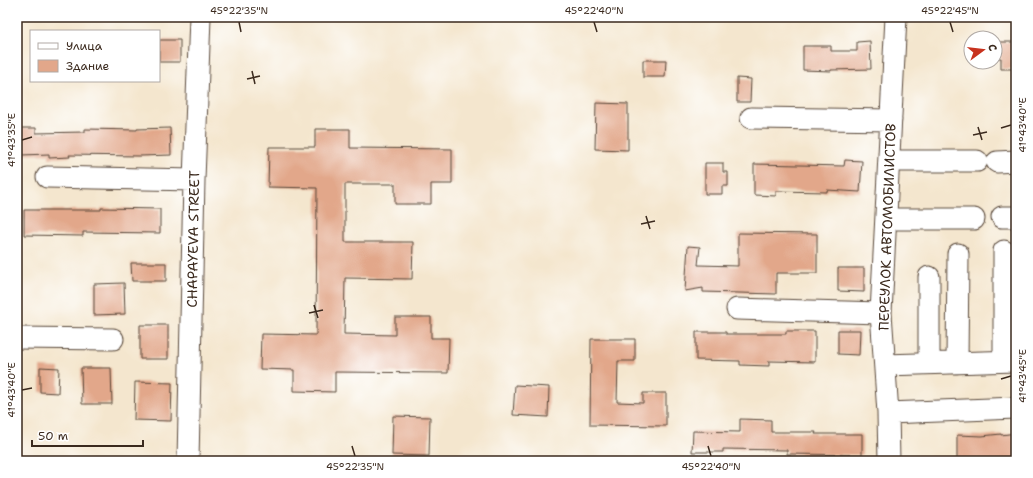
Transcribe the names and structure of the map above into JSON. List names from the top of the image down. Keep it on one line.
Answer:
{"streets":{"street":["ПЕРЕУЛОК АВТОМОБИЛИСТОВ","CHAPAYEVA STREET"]},"legend":["Улица","Здание"],"scale_bar":"50 m","north":"right","coordinates":["45°22'35\"N","45°22'40\"N","45°22'45\"N","41°43'40\"E","41°43'35\"E","41°43'45\"E"]}
